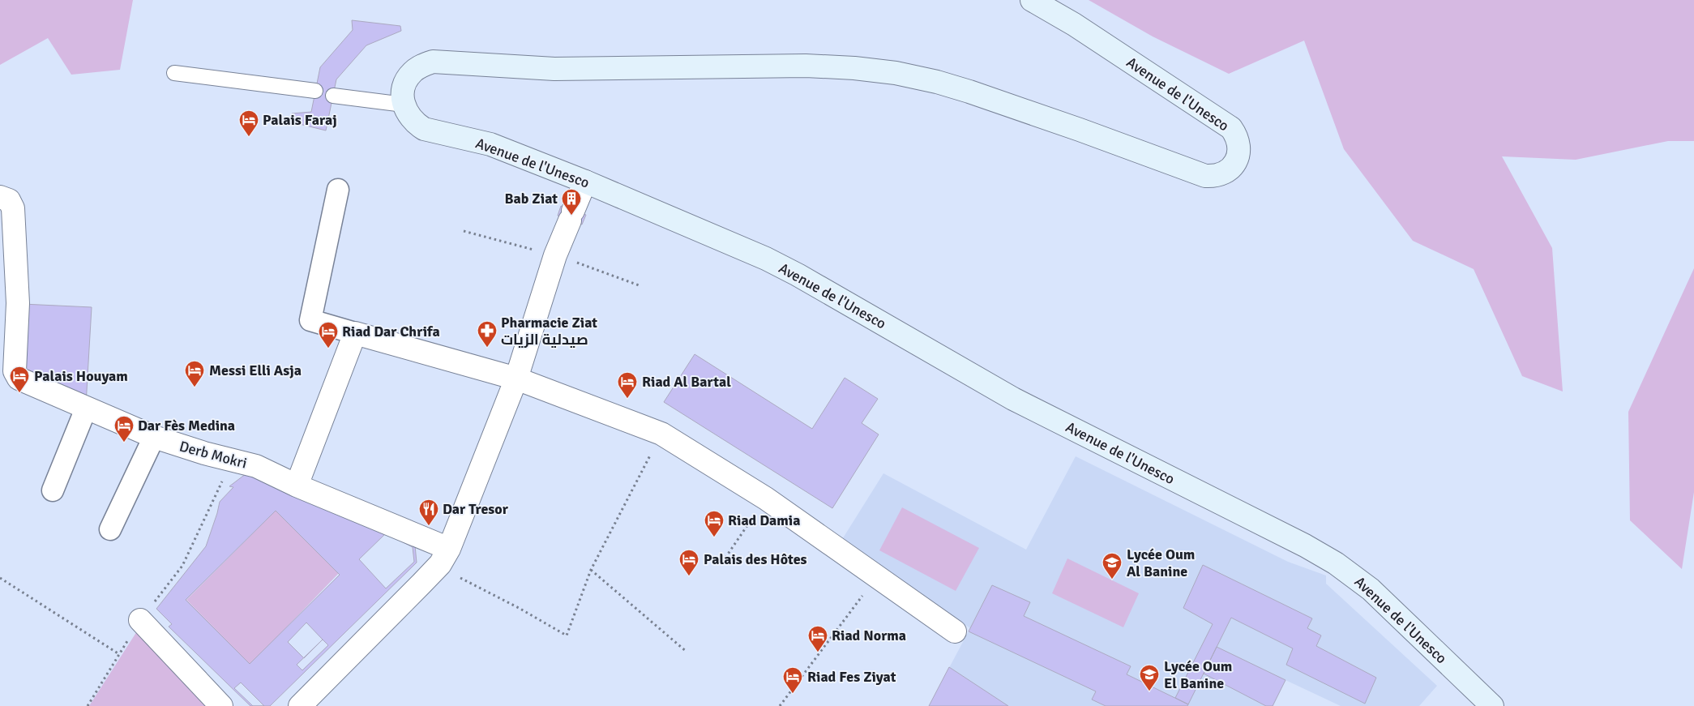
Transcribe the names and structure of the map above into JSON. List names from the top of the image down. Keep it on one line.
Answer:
{"streets":{"main road":["Avenue de l'Unesco"],"street":["Derb Mokri"]},"places":{"hotel":["Palais Faraj","Riad Dar Chrifa","Messi Elli Asja","Palais Houyam","Riad Al Bartal","Dar Fès Medina","Riad Damia","Palais des Hôtes","Riad Norma","Riad Fes Ziyat"],"building":["Bab Ziat"],"pharmacy":["Pharmacie Ziat صيدلية الزيات"],"restaurant":["Dar Tresor"],"school or university":["Lycée Oum Al Banine","Lycée Oum El Banine"]}}
